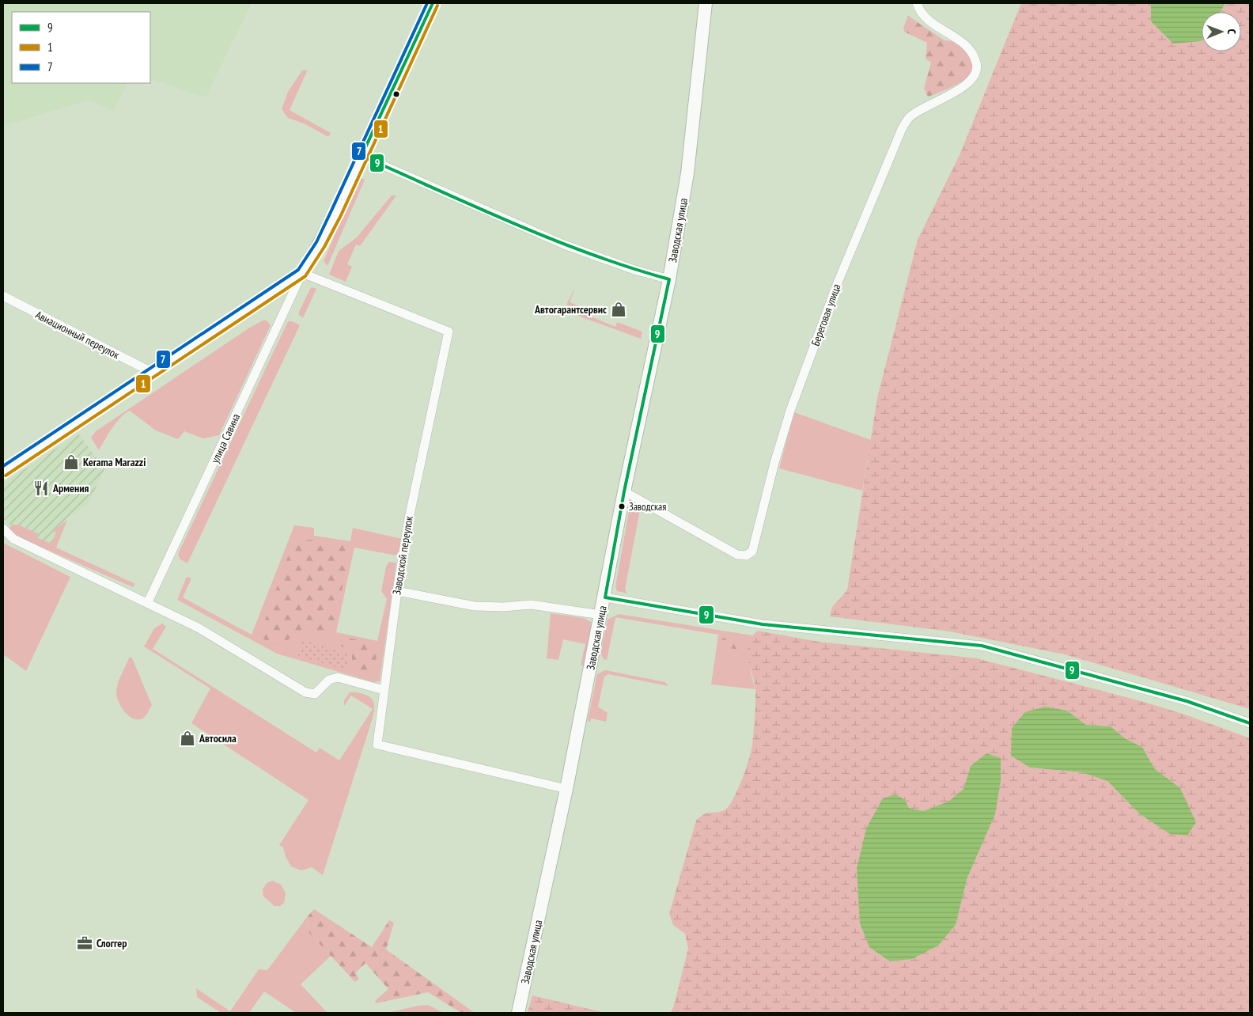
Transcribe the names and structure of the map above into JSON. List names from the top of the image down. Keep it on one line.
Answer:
{"streets":{"street":["Заводская улица","Береговая улица","Авиационный переулок","улица Савина","Заводской переулок"]},"crossings":[["Заводская улица","Береговая улица"],["Заводская улица","Заводской переулок"],["Авиационный переулок","улица Савина"],["улица Савина","Заводской переулок"]],"places":{"shop":["Автогарантсервис","Kerama Marazzi","Автосила"],"restaurant":["Армения"],"other":["Заводская"],"office":["Слоггер"]},"lines":["transit line 9","transit line 7","transit line 1"],"legend":["9","1","7"],"north":"right"}
